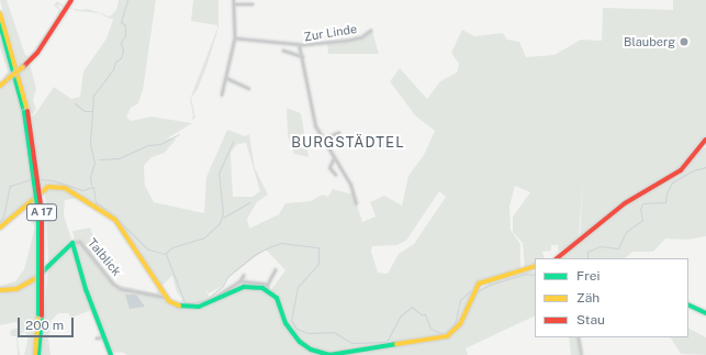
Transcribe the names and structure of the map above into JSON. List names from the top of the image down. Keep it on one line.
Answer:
{"streets":{"main road":["A 17"],"street":["Zur Linde","Talblick"]},"districts":["BURGSTÄDTEL"],"places":["Blauberg"],"legend":["Frei","Zäh","Stau"],"scale_bar":"200 m"}
